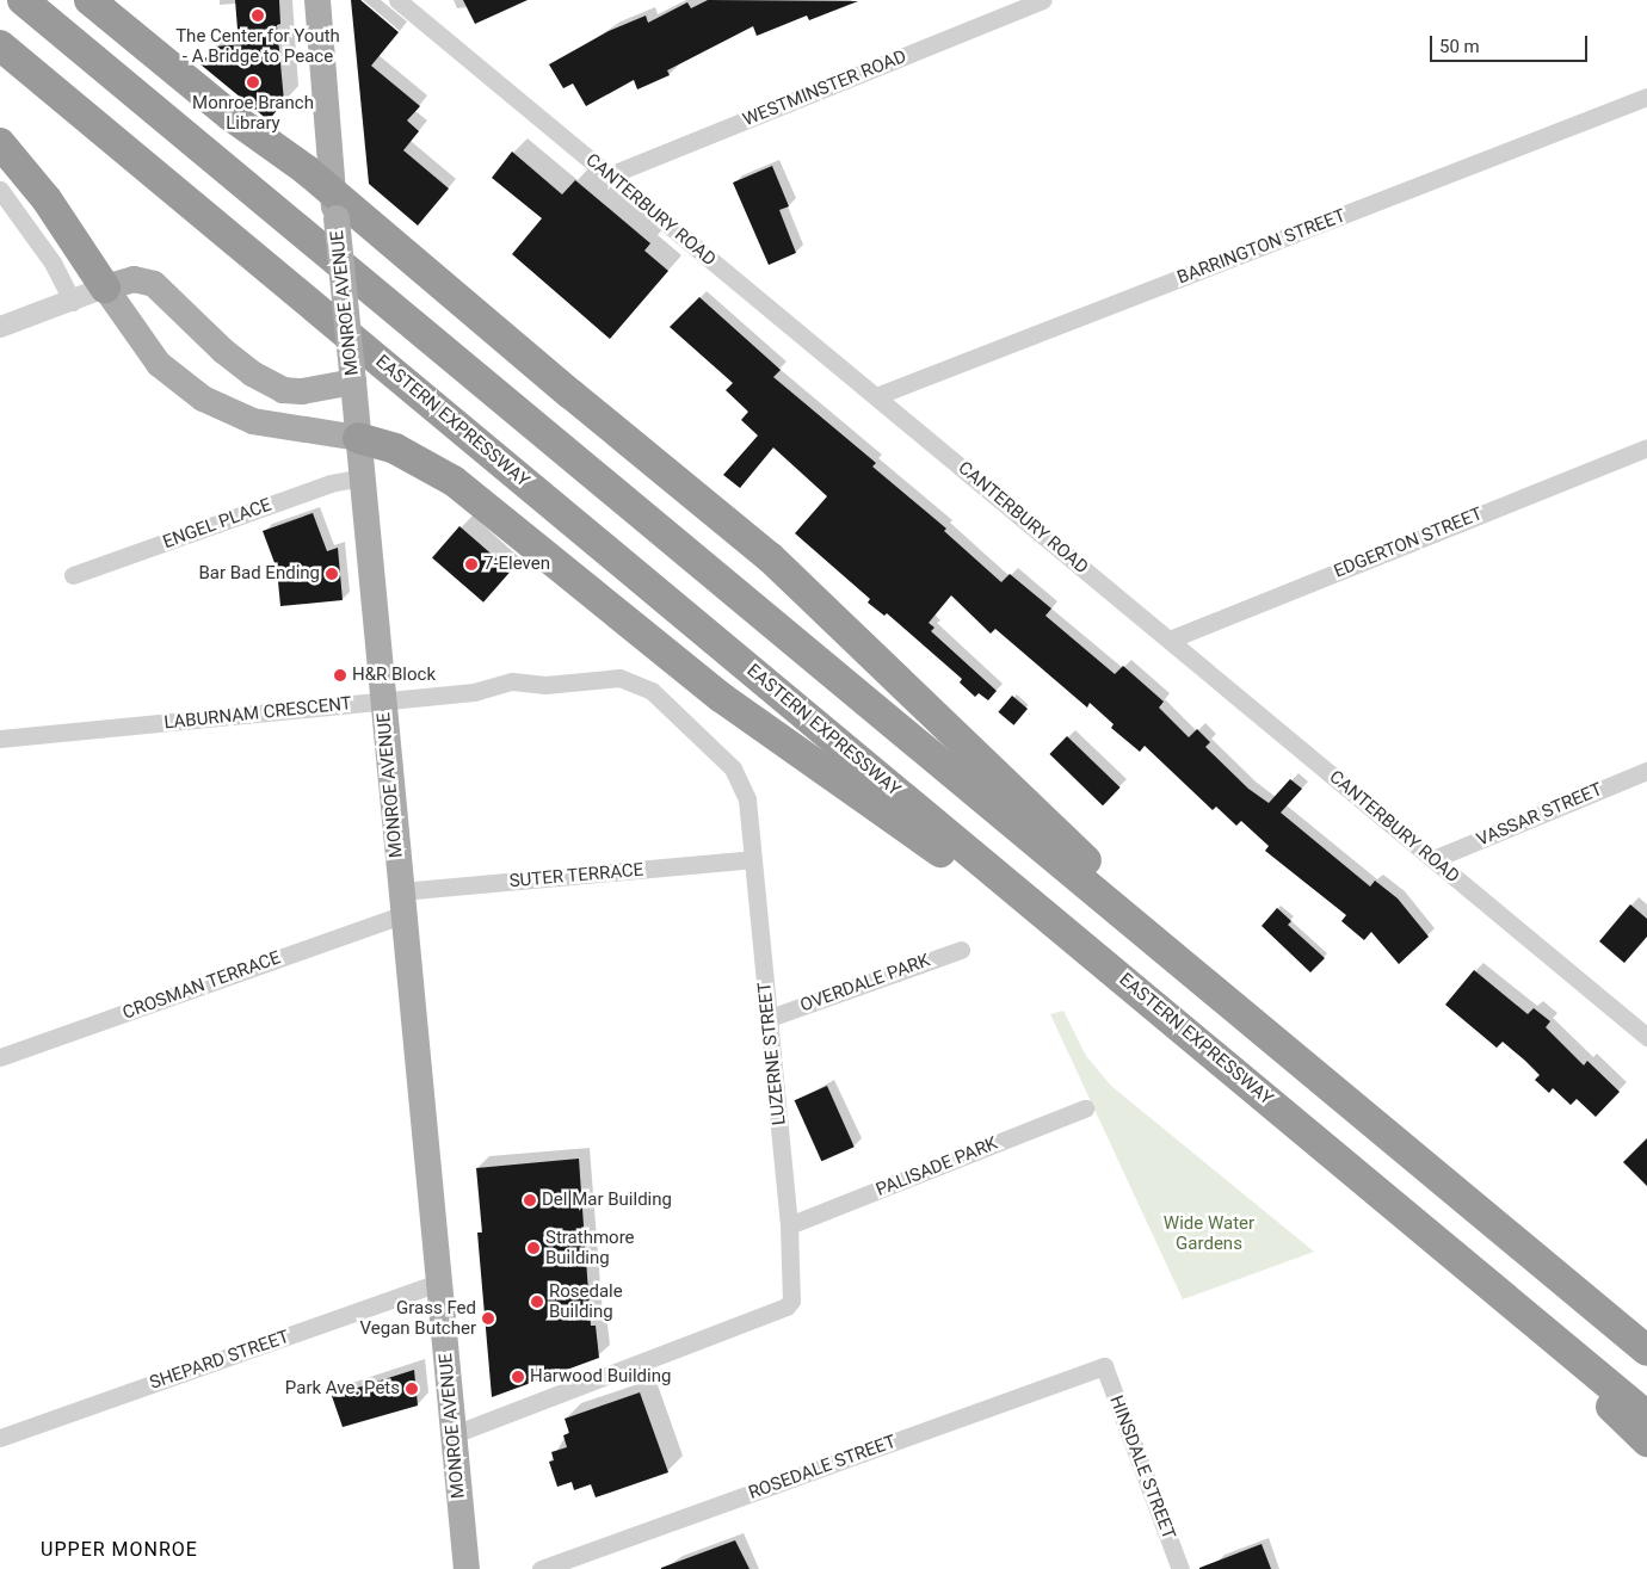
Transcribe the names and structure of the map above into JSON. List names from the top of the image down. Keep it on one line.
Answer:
{"streets":{"highway":["EASTERN EXPRESSWAY"],"main road":["MONROE AVENUE"],"street":["WESTMINSTER ROAD","CANTERBURY ROAD","BARRINGTON STREET","ENGEL PLACE","EDGERTON STREET","LABURNAM CRESCENT","VASSAR STREET","SUTER TERRACE","OVERDALE PARK","CROSMAN TERRACE","LUZERNE STREET","PALISADE PARK","SHEPARD STREET","ROSEDALE STREET","HINSDALE STREET"]},"crossings":[["WESTMINSTER ROAD","CANTERBURY ROAD"],["CANTERBURY ROAD","BARRINGTON STREET"],["CANTERBURY ROAD","EDGERTON STREET"],["CANTERBURY ROAD","VASSAR STREET"],["MONROE AVENUE","ENGEL PLACE"],["MONROE AVENUE","LABURNAM CRESCENT"],["MONROE AVENUE","SUTER TERRACE"],["MONROE AVENUE","CROSMAN TERRACE"],["MONROE AVENUE","LUZERNE STREET"],["MONROE AVENUE","SHEPARD STREET"],["LABURNAM CRESCENT","LUZERNE STREET"],["SUTER TERRACE","CROSMAN TERRACE"],["SUTER TERRACE","LUZERNE STREET"],["OVERDALE PARK","LUZERNE STREET"],["LUZERNE STREET","PALISADE PARK"],["ROSEDALE STREET","HINSDALE STREET"]],"districts":["UPPER MONROE"],"parks":["Wide Water Gardens"],"places":["The Center for Youth - A Bridge to Peace","Monroe Branch Library","7-Eleven","Bar Bad Ending","H&R Block","Del Mar Building","Strathmore Building","Rosedale Building","Grass Fed Vegan Butcher","Harwood Building","Park Ave. Pets"],"scale_bar":"50 m"}
